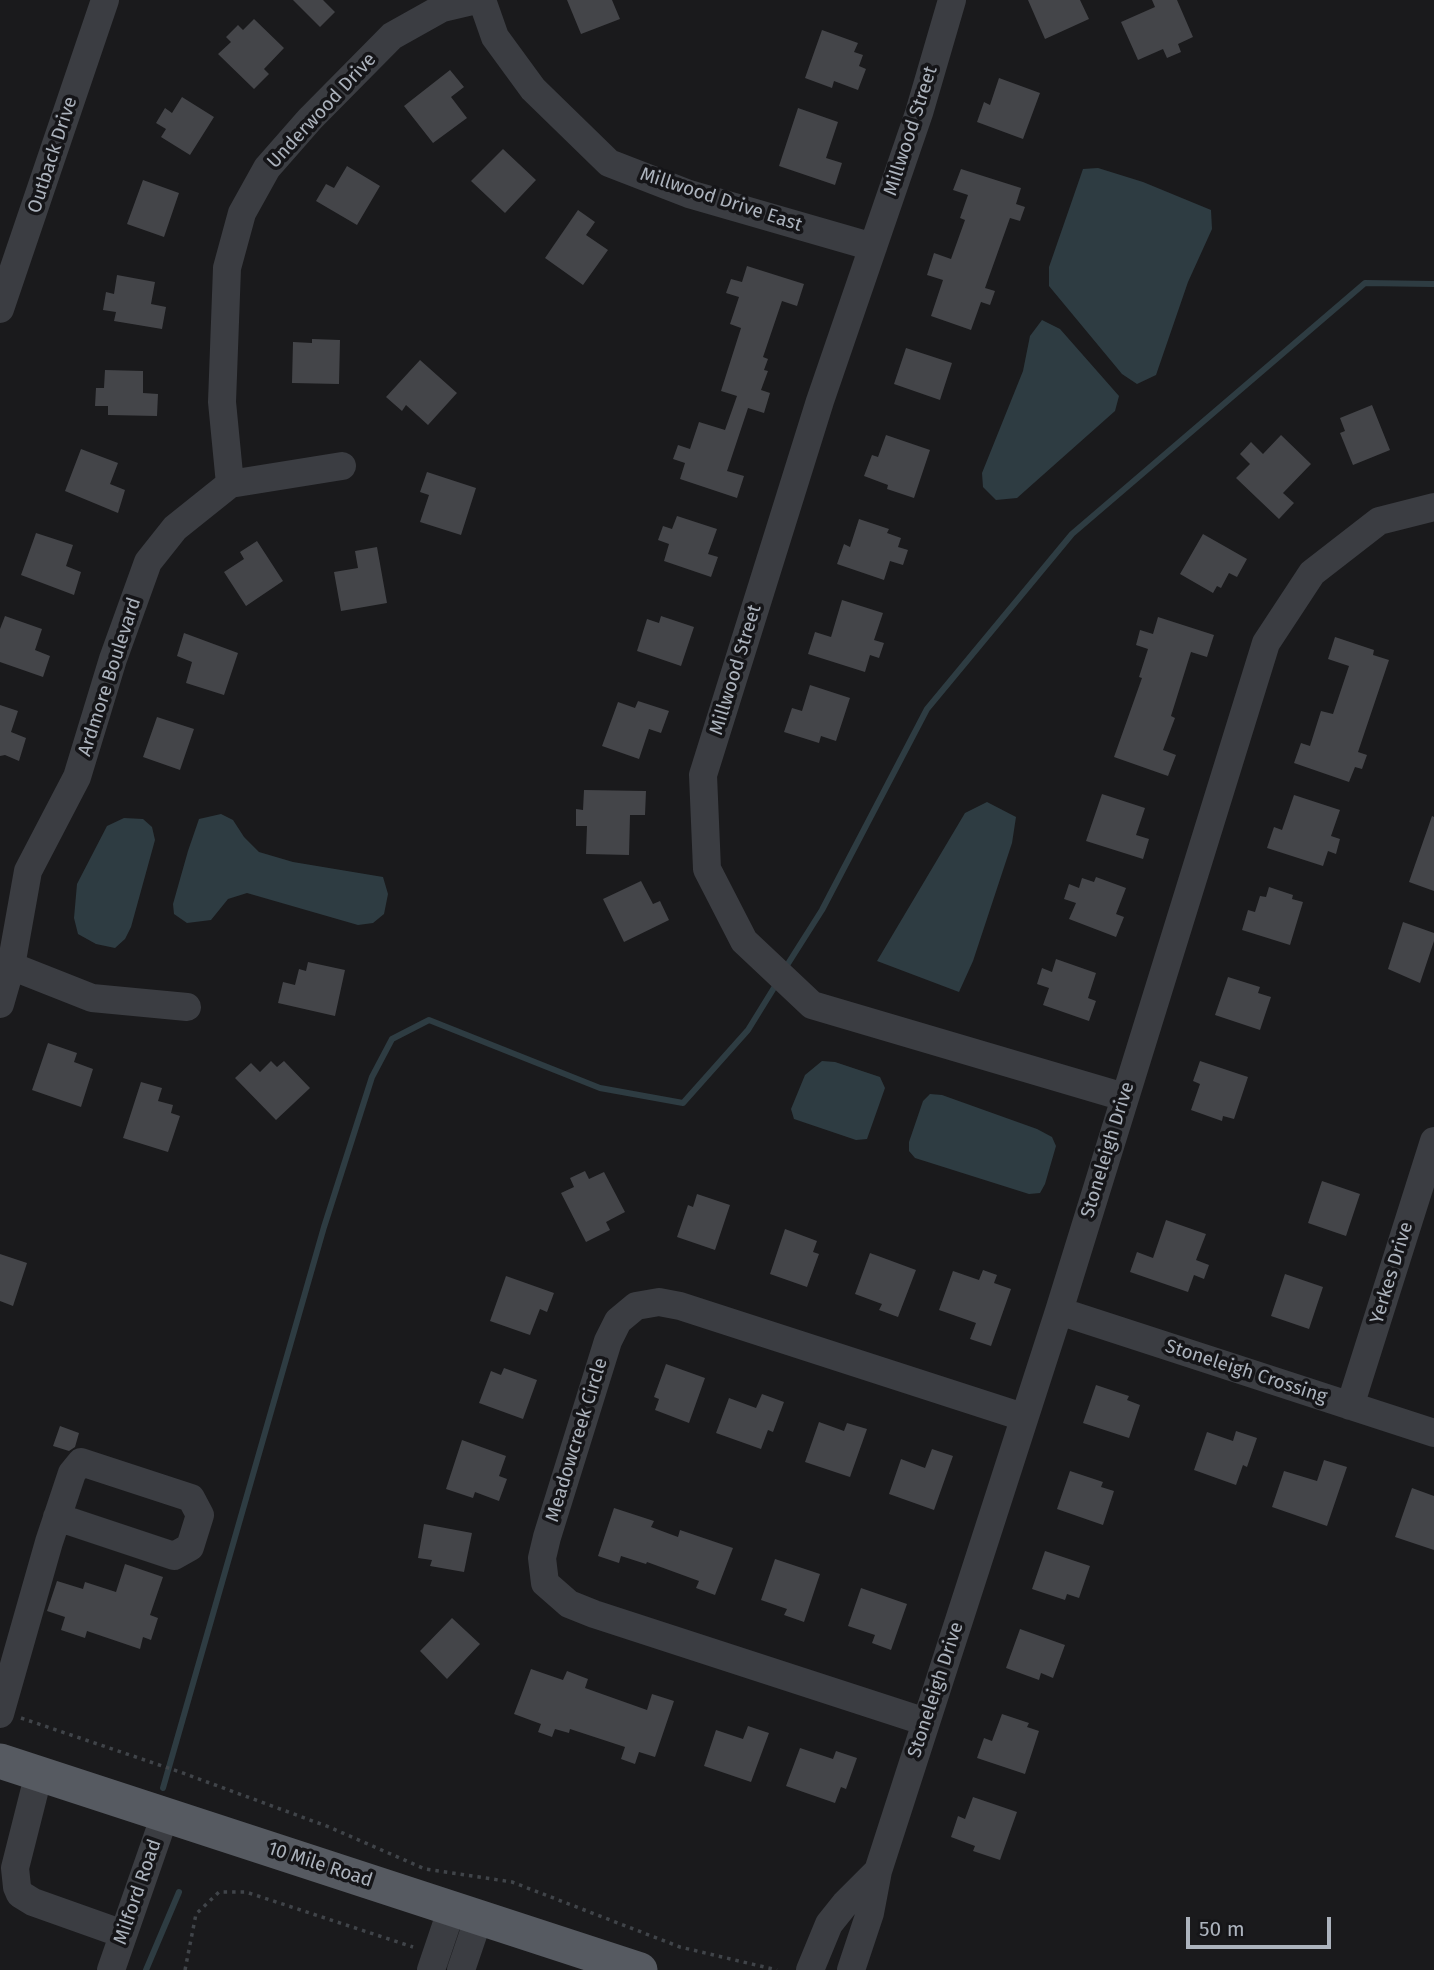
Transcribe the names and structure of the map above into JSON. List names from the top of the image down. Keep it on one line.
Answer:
{"streets":{"main road":["10 Mile Road"],"street":["Underwood Drive","Millwood Street","Outback Drive","Millwood Drive East","Ardmore Boulevard","Stoneleigh Drive","Yerkes Drive","Stoneleigh Crossing","Meadowcreek Circle","Milford Road"]},"crossings":[["Underwood Drive","Ardmore Boulevard"],["Millwood Street","Millwood Drive East"],["Millwood Street","Stoneleigh Drive"],["Stoneleigh Drive","Stoneleigh Crossing"],["Stoneleigh Drive","Meadowcreek Circle"],["Yerkes Drive","Stoneleigh Crossing"],["10 Mile Road","Milford Road"]],"scale_bar":"50 m"}
